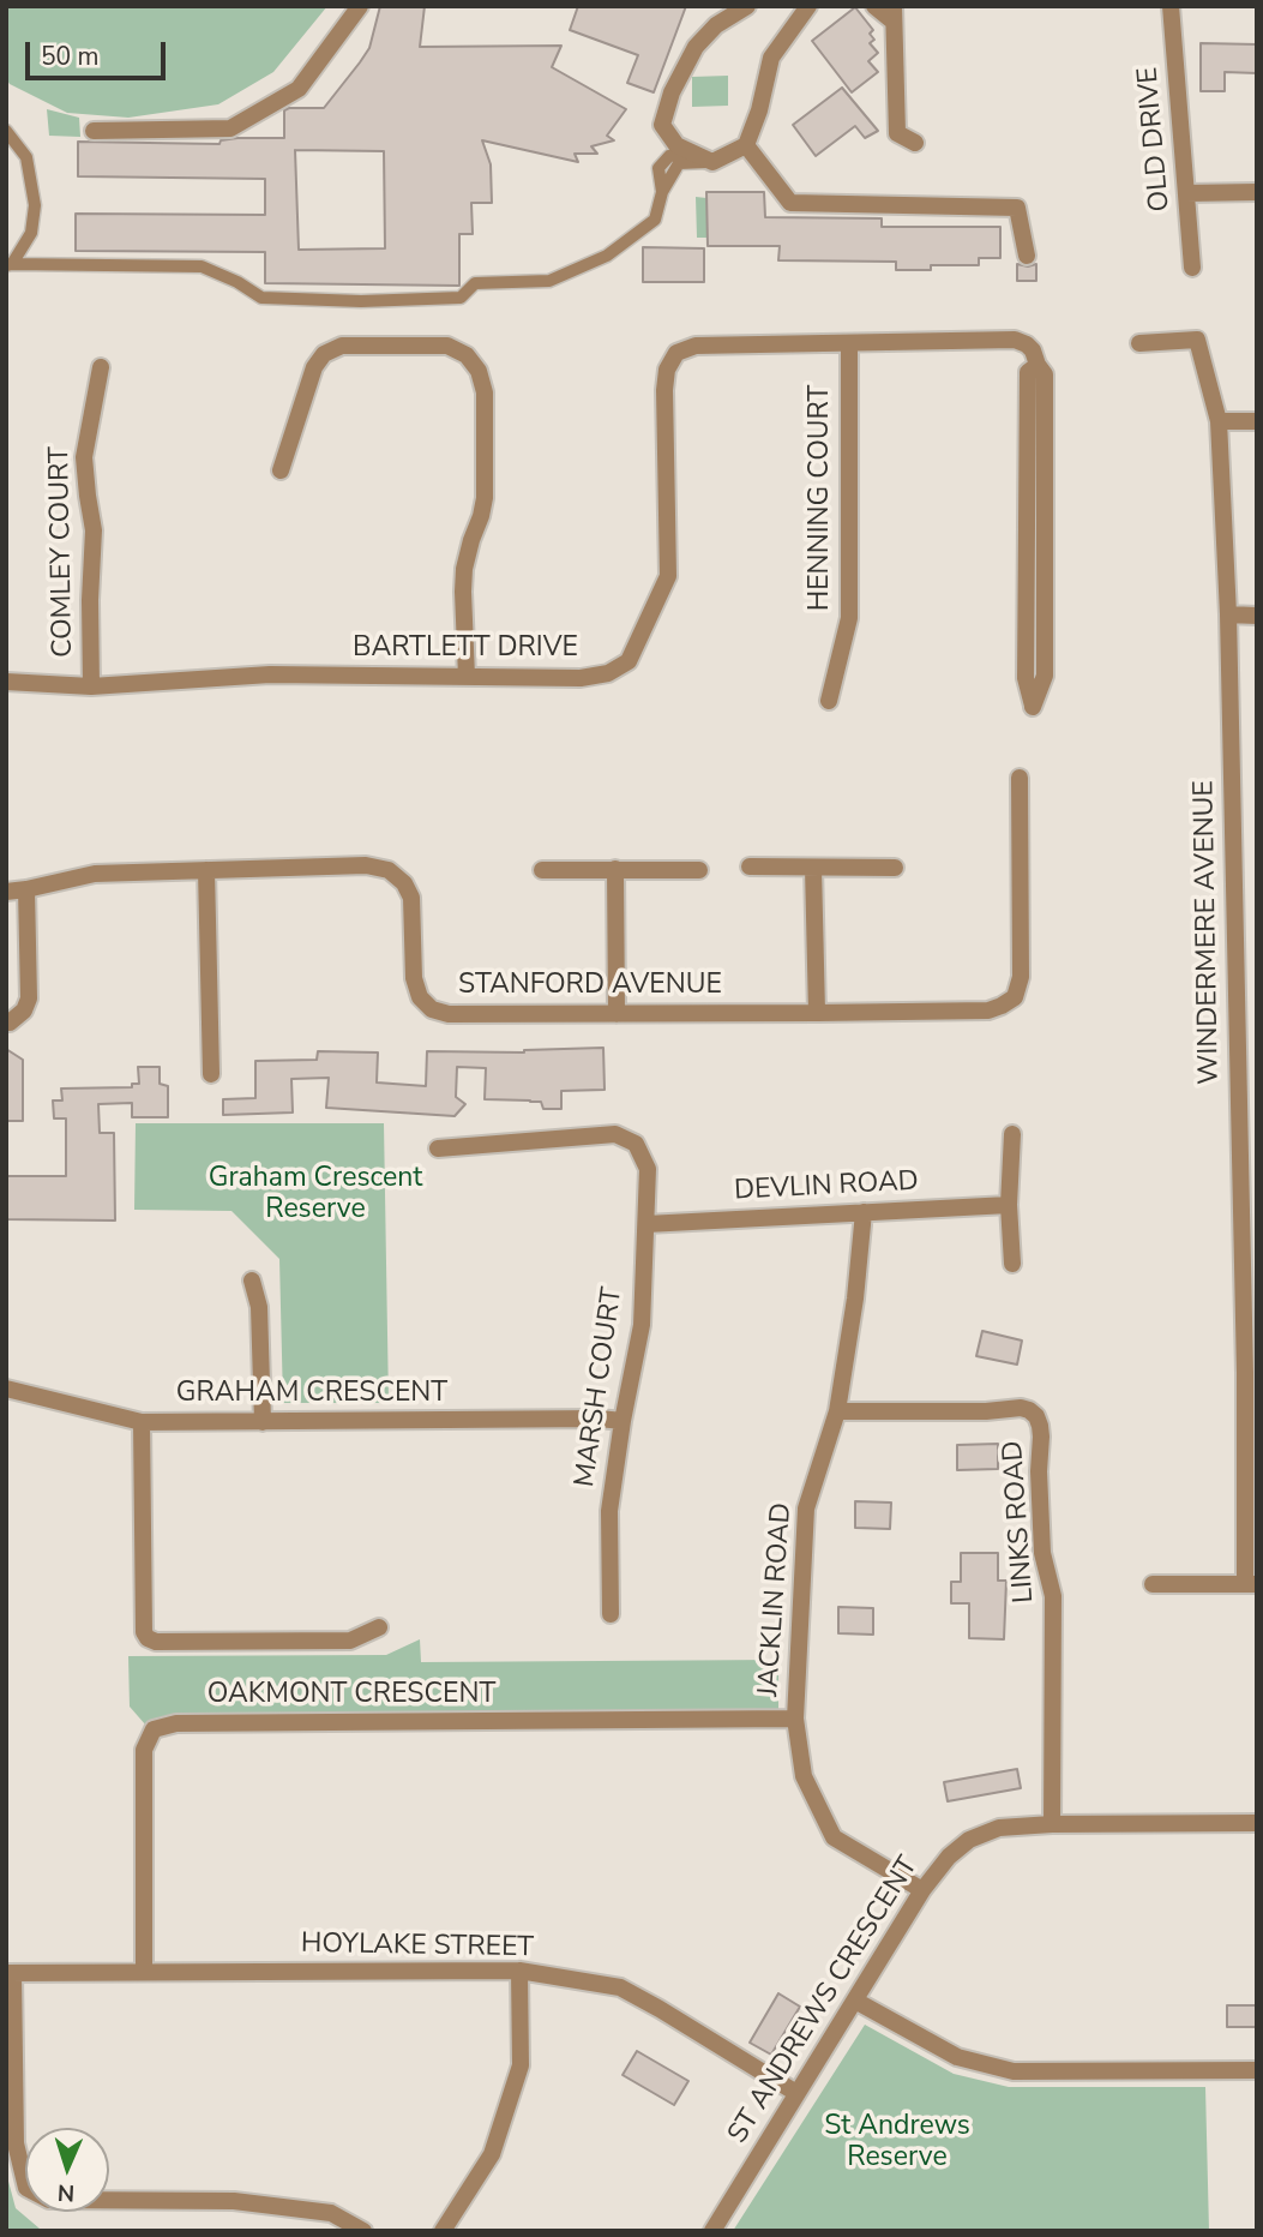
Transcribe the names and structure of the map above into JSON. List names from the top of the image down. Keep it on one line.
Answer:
{"streets":{"street":["OLD DRIVE","HENNING COURT","COMLEY COURT","BARTLETT DRIVE","WINDERMERE AVENUE","STANFORD AVENUE","DEVLIN ROAD","MARSH COURT","GRAHAM CRESCENT","LINKS ROAD","JACKLIN ROAD","OAKMONT CRESCENT","HOYLAKE STREET","ST ANDREWS CRESCENT"]},"crossings":[["HENNING COURT","BARTLETT DRIVE"],["COMLEY COURT","BARTLETT DRIVE"],["DEVLIN ROAD","MARSH COURT"],["DEVLIN ROAD","JACKLIN ROAD"],["MARSH COURT","GRAHAM CRESCENT"],["LINKS ROAD","JACKLIN ROAD"],["LINKS ROAD","ST ANDREWS CRESCENT"],["JACKLIN ROAD","OAKMONT CRESCENT"],["JACKLIN ROAD","ST ANDREWS CRESCENT"],["OAKMONT CRESCENT","HOYLAKE STREET"],["HOYLAKE STREET","ST ANDREWS CRESCENT"]],"parks":["Graham Crescent Reserve","St Andrews Reserve"],"scale_bar":"50 m","north":"bottom"}
